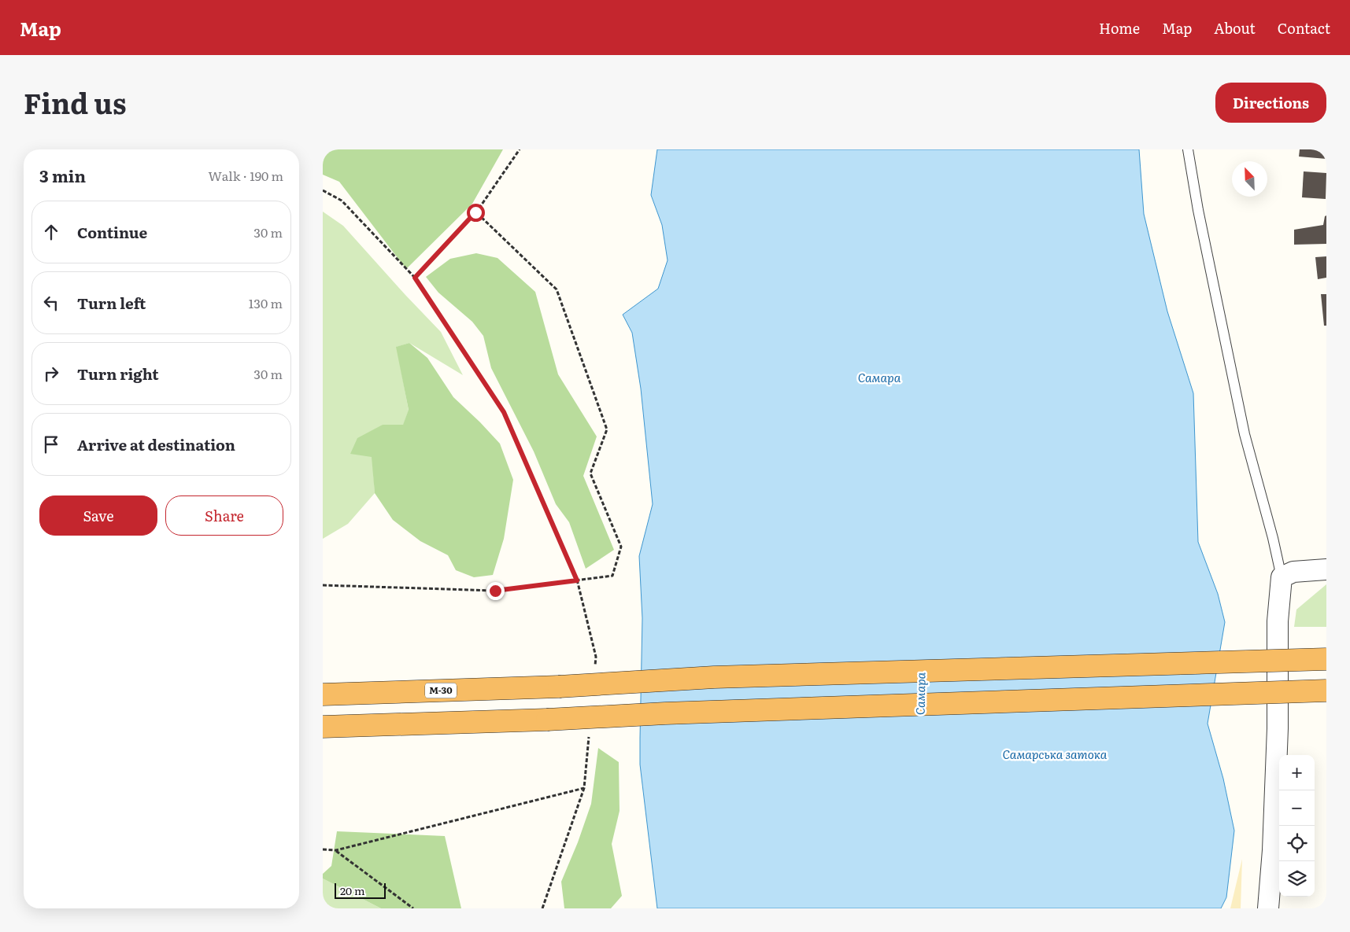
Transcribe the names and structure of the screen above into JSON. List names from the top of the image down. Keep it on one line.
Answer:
{"streets":{"highway":["М-30"]},"water":["Самара","Самарська затока"],"scale_bar":"20 m","north":"top left","page":{"header":"Map","nav":["Home","Map","About","Contact"],"title":"Find us","buttons":["Directions",["Save","Share"]],"heading":["3 min","Walk · 190 m"],"list":[["Continue","30 m"],["Turn left","130 m"],["Turn right","30 m"],"Arrive at destination"],"map_buttons":["+","−"],"scale":"20 m"}}
